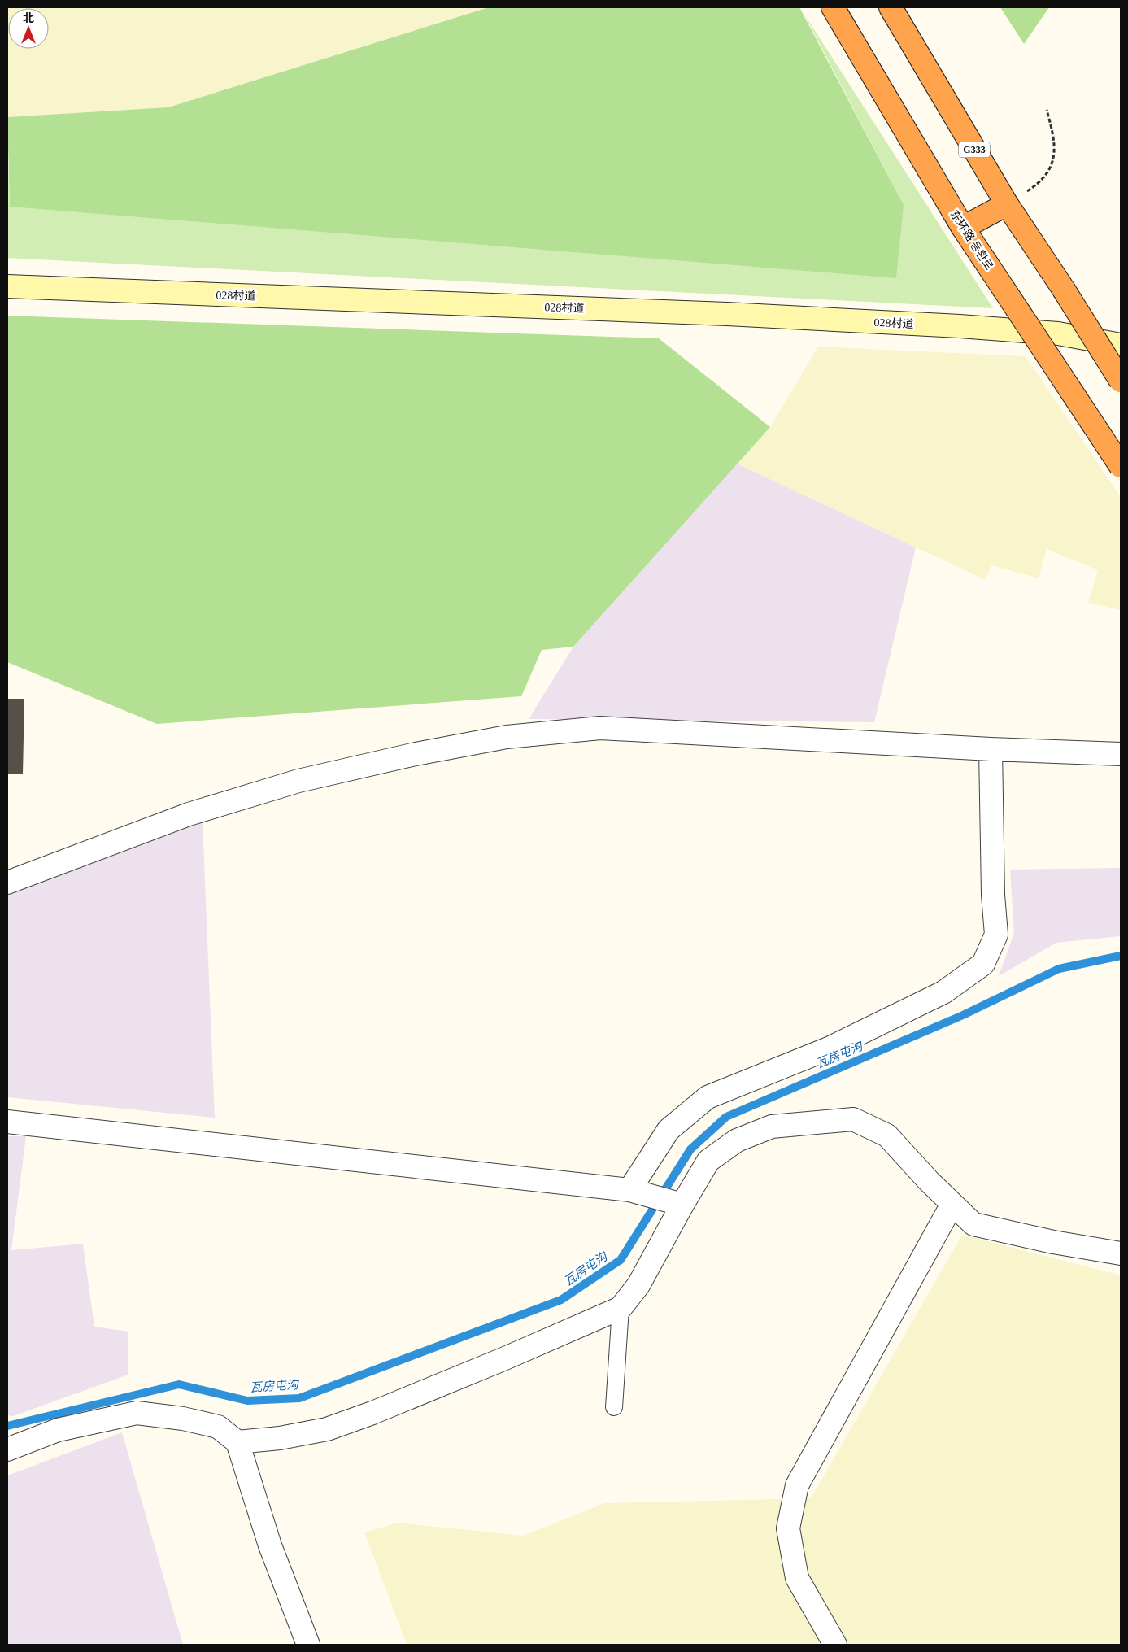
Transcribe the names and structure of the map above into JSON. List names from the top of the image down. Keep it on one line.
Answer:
{"streets":{"highway":["G333","东环路 동환로"],"street":["028村道"]},"water":["瓦房屯沟"],"north":"top"}
